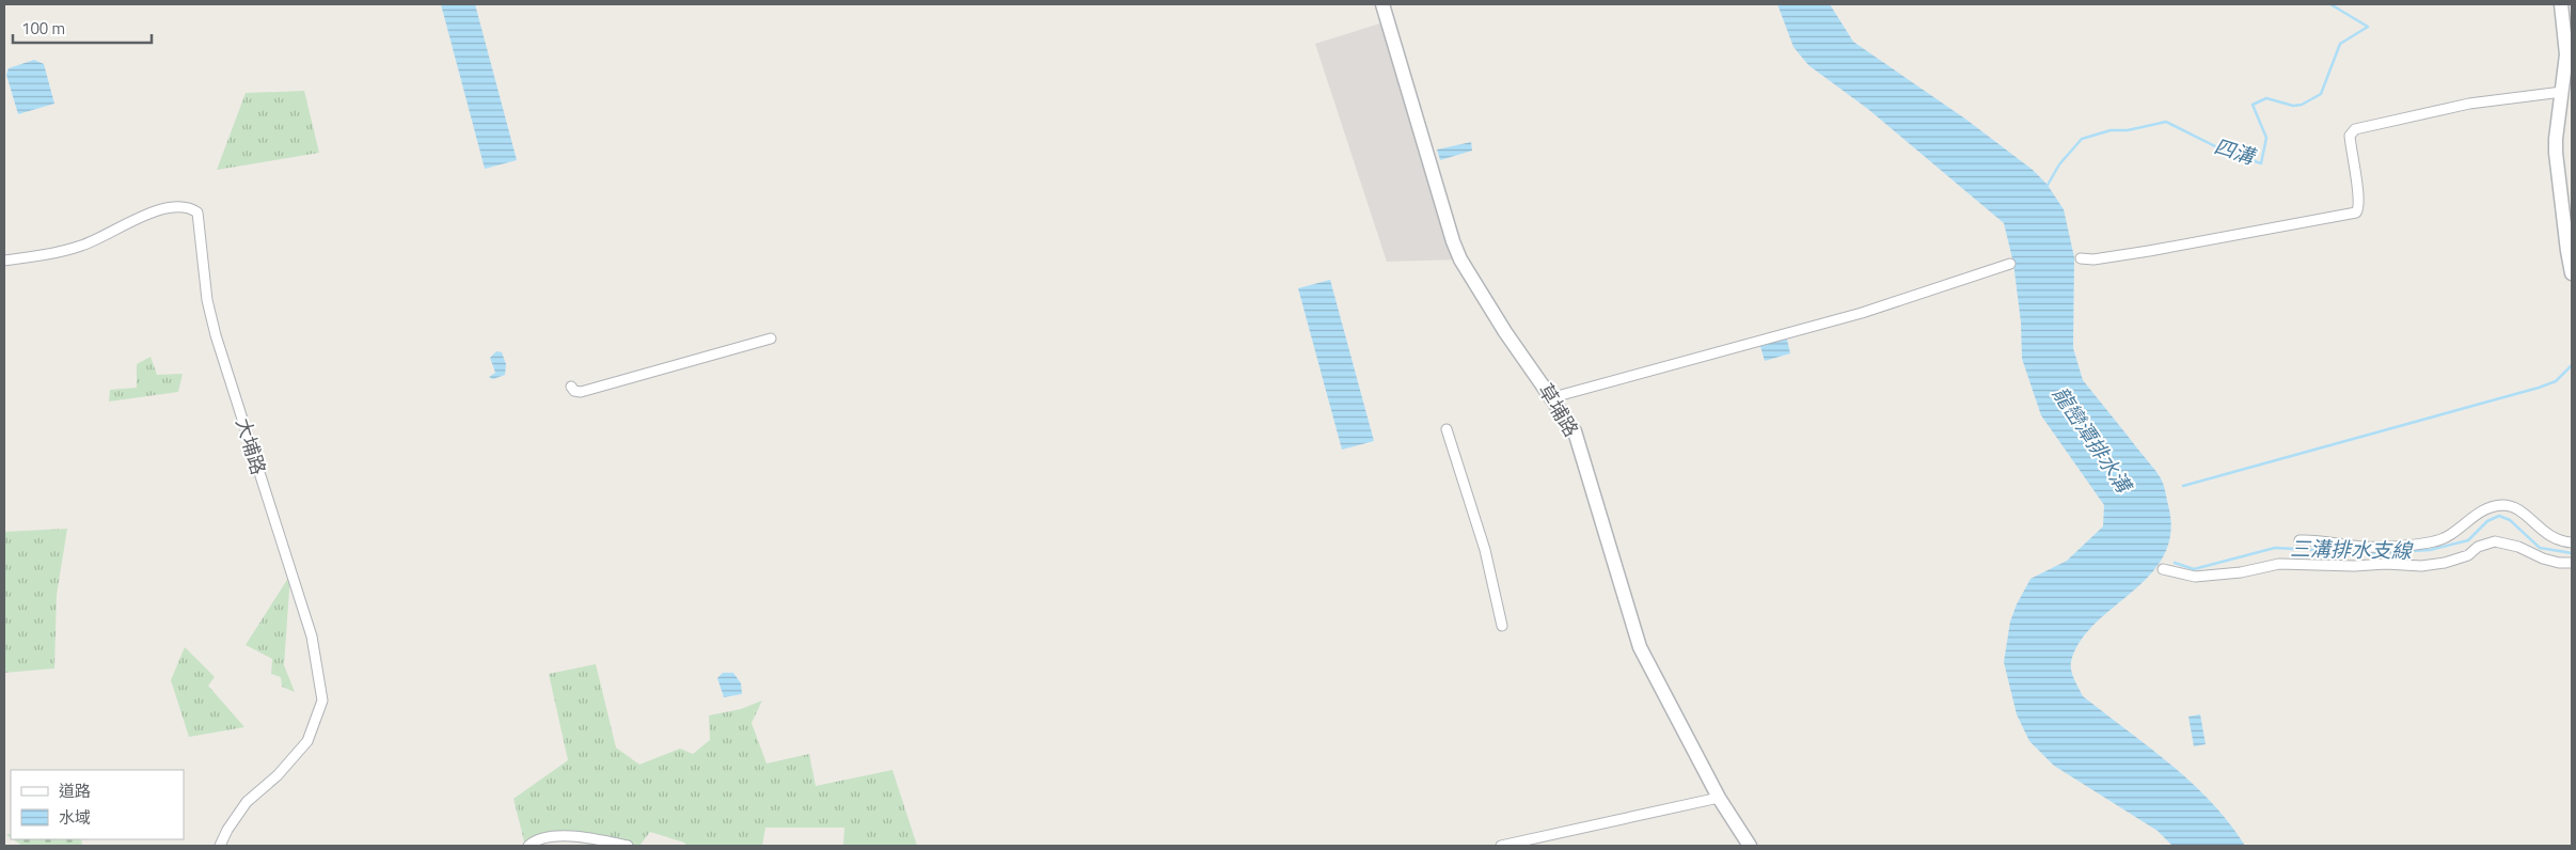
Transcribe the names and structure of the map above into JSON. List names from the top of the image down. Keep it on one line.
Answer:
{"streets":{"street":["草埔路","大埔路"]},"water":["四溝","龍巒潭排水溝","三溝排水支線"],"legend":["道路","水域"],"scale_bar":"100 m"}
